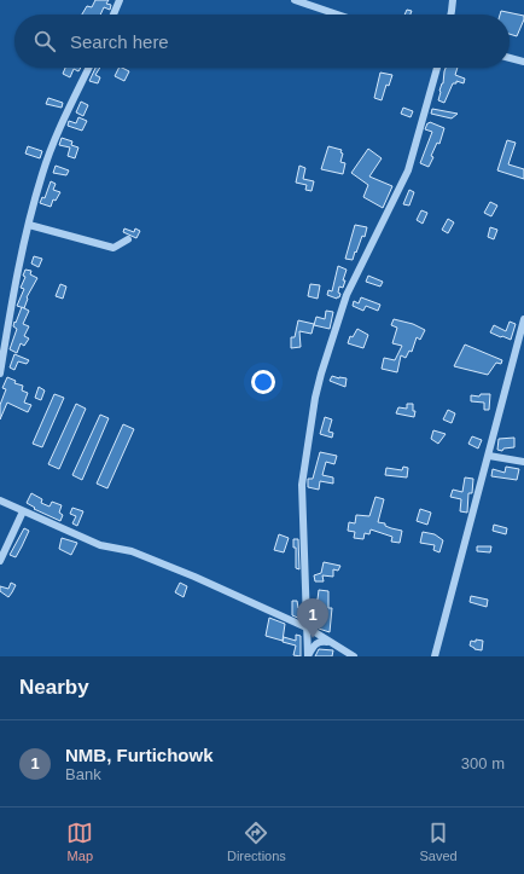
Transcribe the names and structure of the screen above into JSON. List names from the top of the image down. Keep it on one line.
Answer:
{"page":{"search":"Search here","pins":"1","heading":"Nearby","list":[{"mark":"1","name":"NMB, Furtichowk","note":"Bank","value":"300 m"}],"nav":["Map","Directions","Saved"]}}
